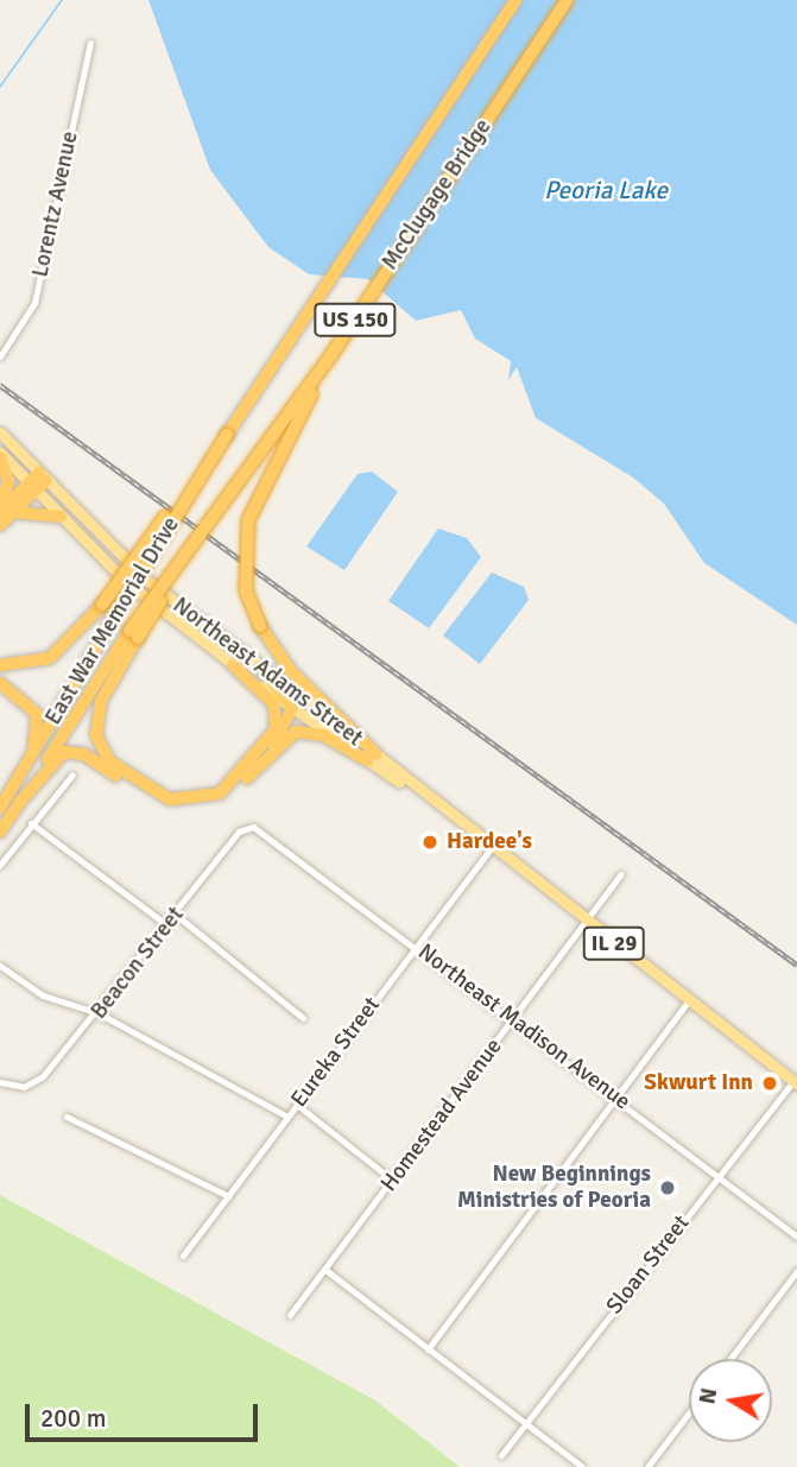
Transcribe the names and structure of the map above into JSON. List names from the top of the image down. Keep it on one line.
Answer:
{"streets":{"highway":["McClugage Bridge","US 150","East War Memorial Drive"],"main road":["Northeast Adams Street","IL 29"],"street":["Lorentz Avenue","Beacon Street","Northeast Madison Avenue","Eureka Street","Homestead Avenue","Sloan Street"]},"crossings":[["McClugage Bridge","East War Memorial Drive"],["Northeast Adams Street","Eureka Street"],["Northeast Adams Street","Homestead Avenue"],["Northeast Adams Street","Sloan Street"],["Beacon Street","Northeast Madison Avenue"],["Northeast Madison Avenue","Eureka Street"],["Northeast Madison Avenue","Homestead Avenue"],["Northeast Madison Avenue","Sloan Street"]],"water":["Peoria Lake"],"places":["Hardee's","Skwurt Inn","New Beginnings Ministries of Peoria"],"scale_bar":"200 m","north":"left"}
